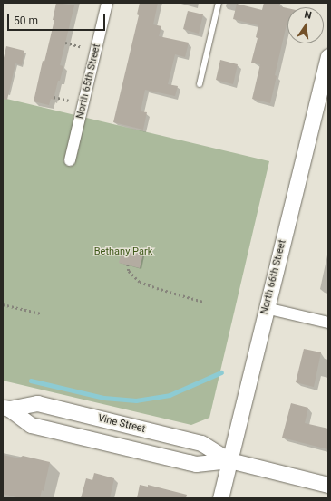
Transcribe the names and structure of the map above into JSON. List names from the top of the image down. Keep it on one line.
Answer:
{"streets":{"main road":["North 66th Street","Vine Street"],"street":["North 65th Street"]},"crossings":[["North 66th Street","Vine Street"]],"parks":["Bethany Park"],"scale_bar":"50 m","north":"top"}
